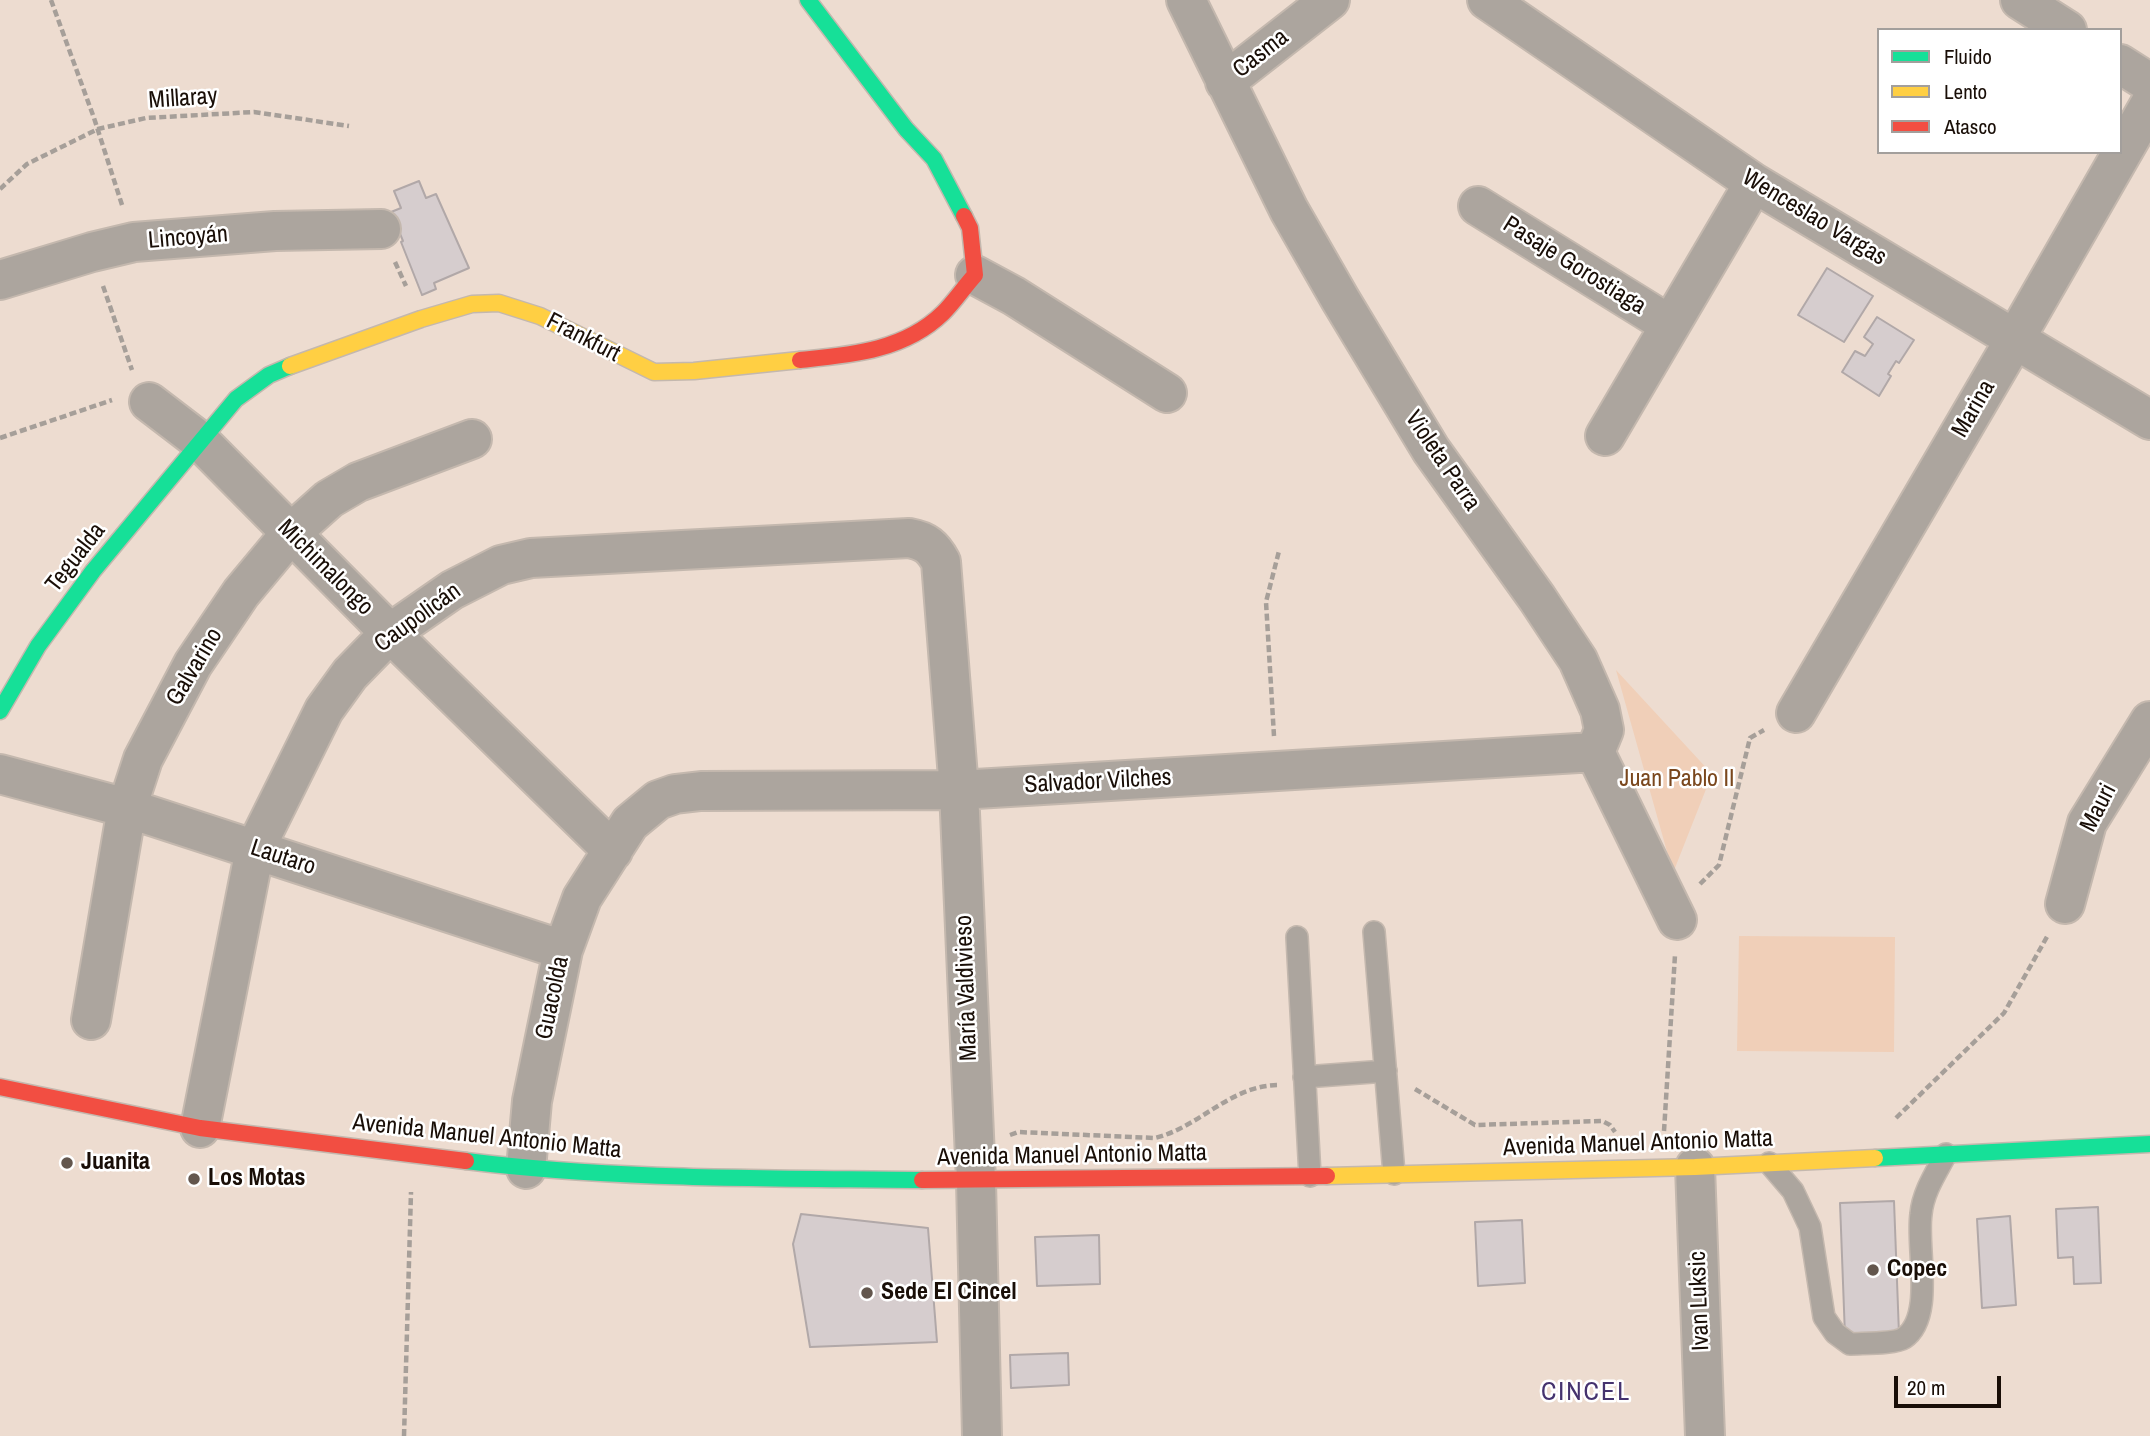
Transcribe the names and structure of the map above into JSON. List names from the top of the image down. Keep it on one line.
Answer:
{"streets":{"main road":["Frankfurt","Tegualda","Avenida Manuel Antonio Matta"],"street":["Casma","Wenceslao Vargas","Lincoyán","Pasaje Gorostiaga","Marina","Violeta Parra","Michimalongo","Caupolicán","Galvarino","Salvador Vilches","Mauri","Lautaro","María Valdivieso","Guacolda","Ivan Luksic"],"path":["Millaray"]},"crossings":[["Casma","Violeta Parra"],["Wenceslao Vargas","Pasaje Gorostiaga"],["Wenceslao Vargas","Marina"],["Frankfurt","Tegualda"],["Frankfurt","Michimalongo"],["Violeta Parra","Salvador Vilches"],["Tegualda","Michimalongo"],["Michimalongo","Caupolicán"],["Michimalongo","Galvarino"],["Michimalongo","Salvador Vilches"],["Michimalongo","Guacolda"],["Caupolicán","Lautaro"],["Caupolicán","María Valdivieso"],["Caupolicán","Avenida Manuel Antonio Matta"],["Galvarino","Lautaro"],["Salvador Vilches","María Valdivieso"],["Salvador Vilches","Guacolda"],["Lautaro","Guacolda"],["María Valdivieso","Avenida Manuel Antonio Matta"],["Guacolda","Avenida Manuel Antonio Matta"],["Avenida Manuel Antonio Matta","Ivan Luksic"]],"districts":["CINCEL"],"parks":["Juan Pablo II"],"places":["Juanita","Los Motas","Copec","Sede El Cincel"],"legend":["Fluido","Lento","Atasco"],"scale_bar":"20 m"}
